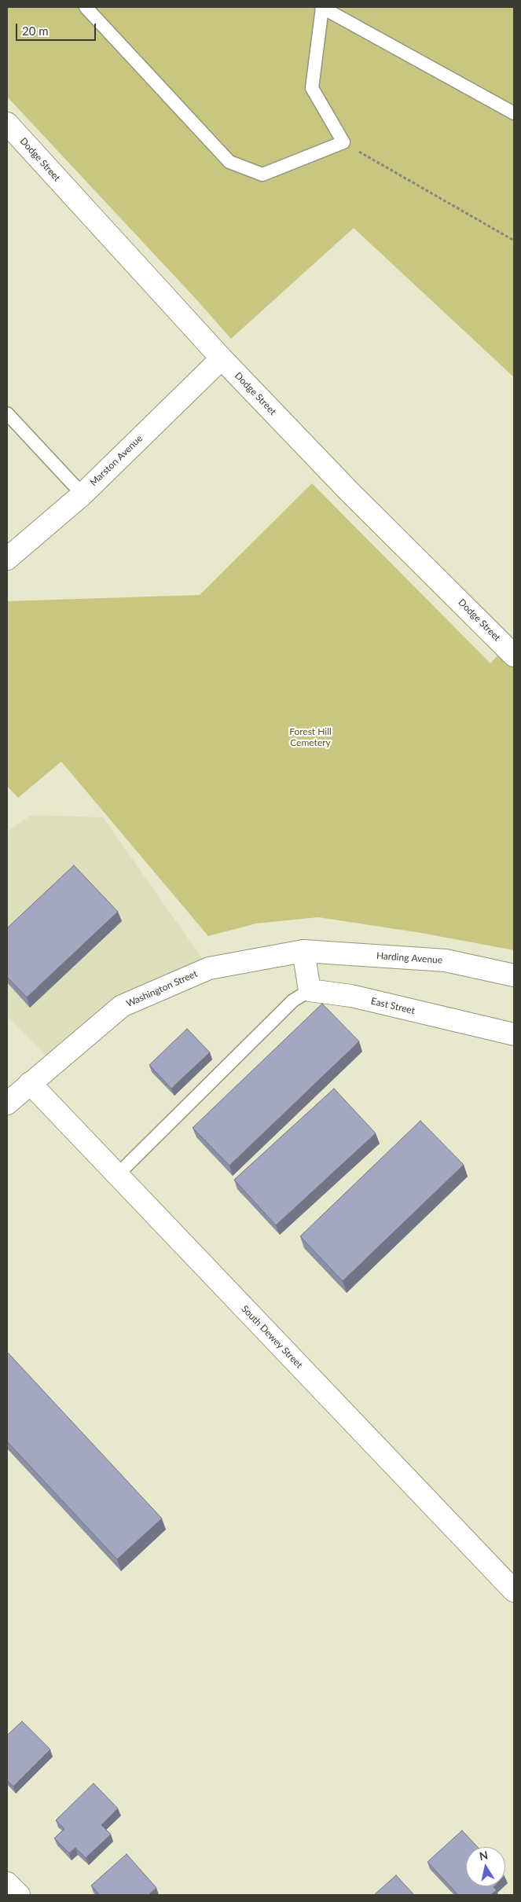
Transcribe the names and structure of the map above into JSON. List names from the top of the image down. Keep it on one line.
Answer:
{"streets":{"street":["Dodge Street","Marston Avenue","Harding Avenue","Washington Street","East Street","South Dewey Street"]},"crossings":[["Dodge Street","Marston Avenue"],["Harding Avenue","Washington Street"],["Washington Street","South Dewey Street"]],"parks":["Forest Hill Cemetery"],"scale_bar":"20 m","north":"top"}
